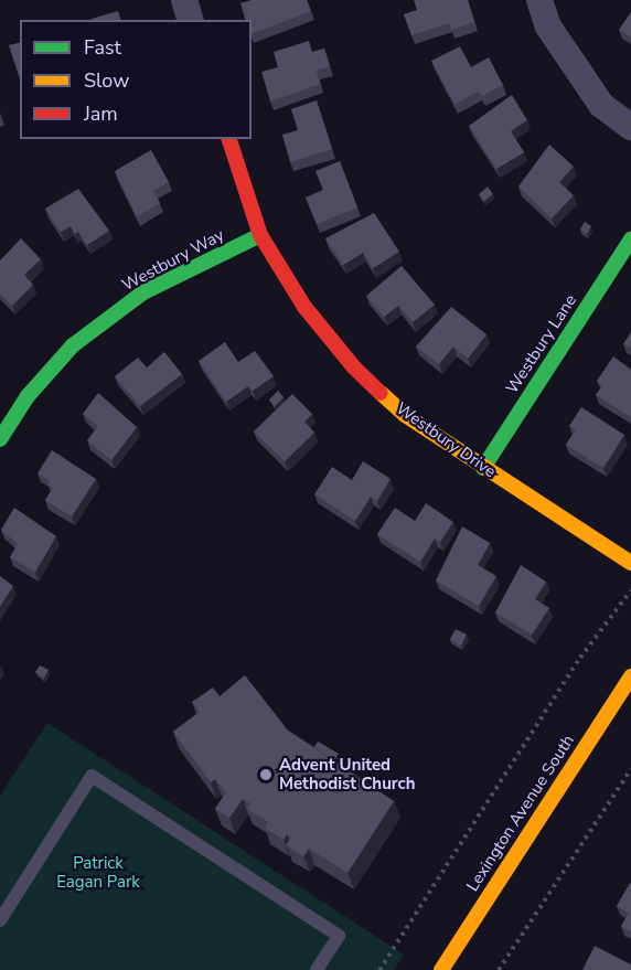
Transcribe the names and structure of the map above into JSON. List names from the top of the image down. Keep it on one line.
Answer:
{"streets":{"street":["Westbury Way","Westbury Lane","Westbury Drive","Lexington Avenue South"]},"crossings":[["Westbury Way","Westbury Drive"],["Westbury Lane","Westbury Drive"]],"parks":["Patrick Eagan Park"],"places":["Advent United Methodist Church"],"legend":["Fast","Slow","Jam"]}
